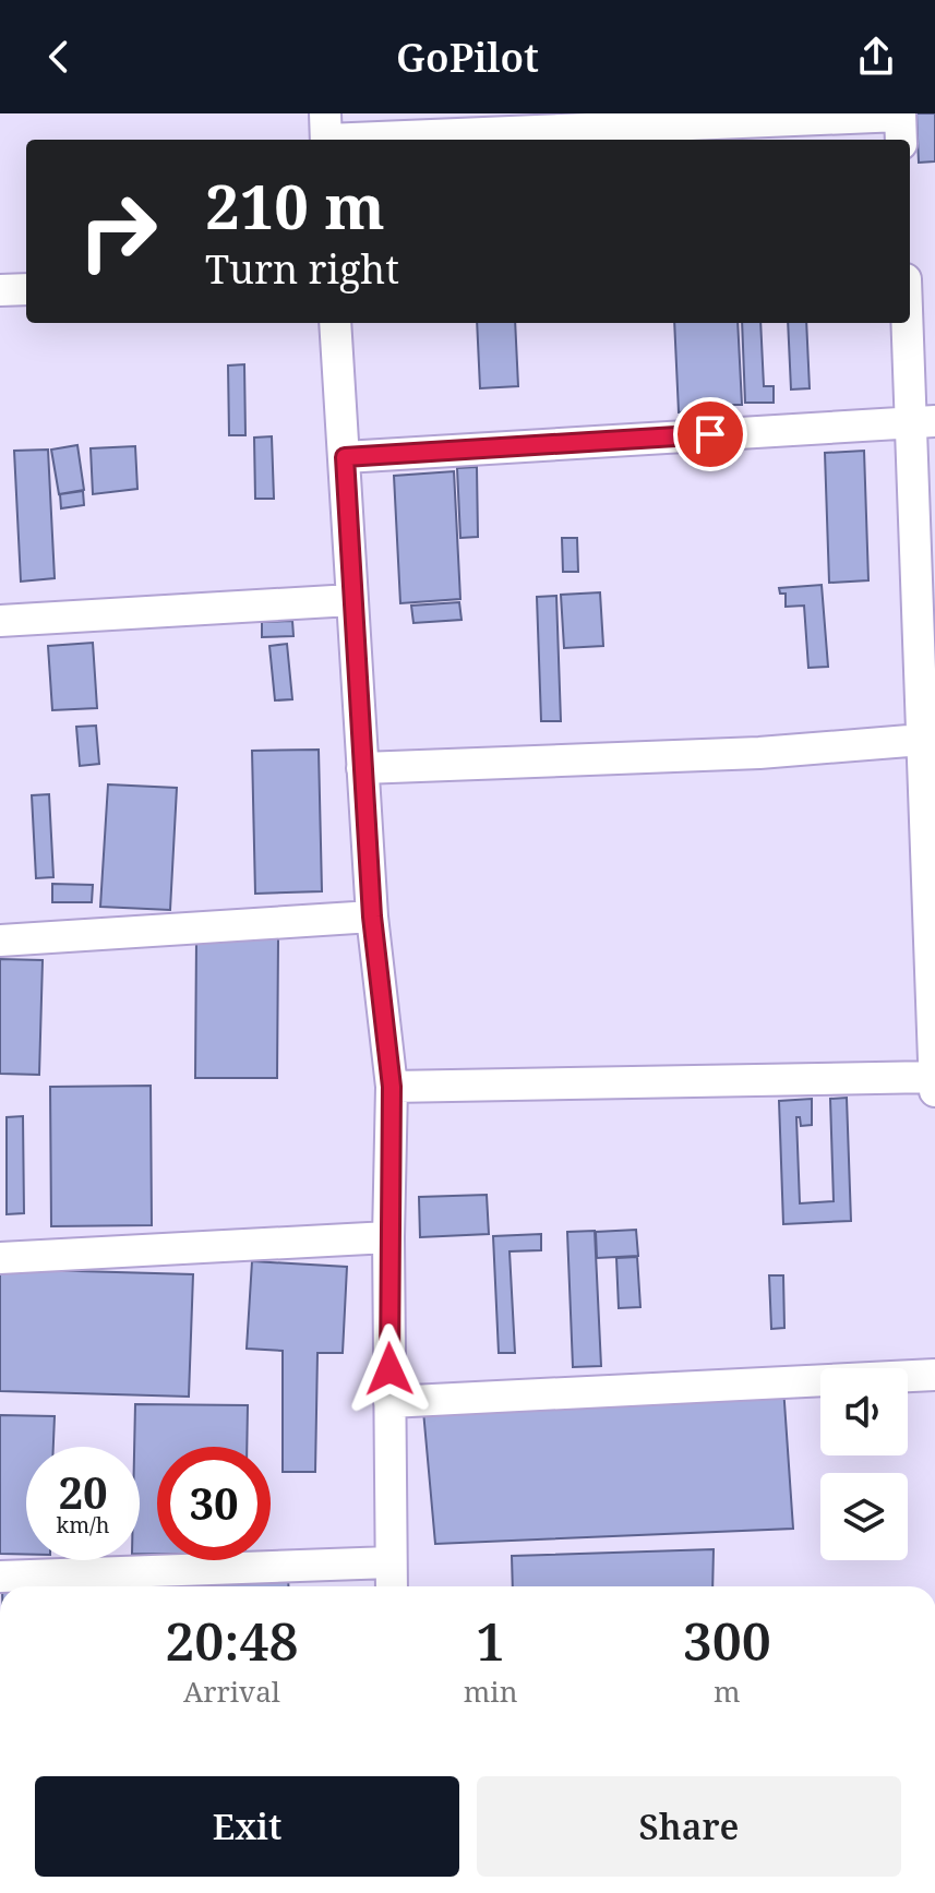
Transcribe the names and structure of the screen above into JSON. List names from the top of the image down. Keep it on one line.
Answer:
{"page":{"header":"GoPilot","turn":["210 m","Turn right"],"speed":"20 km/h","limit":"30","eta":["20:48","Arrival","1","min","300","m"],"buttons":["Exit","Share"]}}
